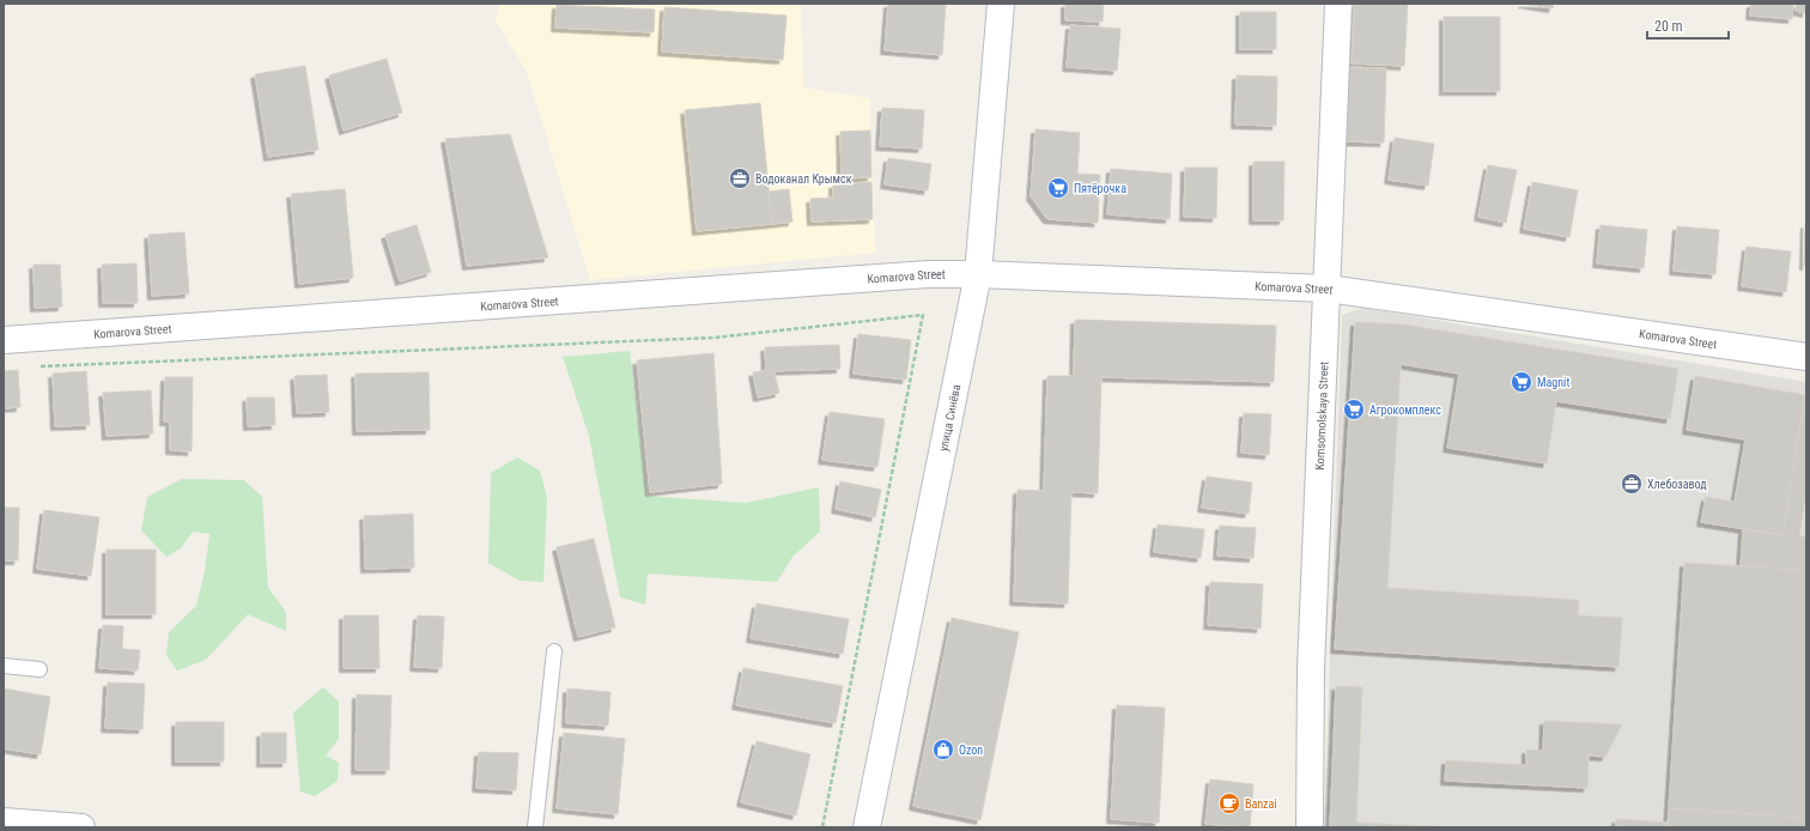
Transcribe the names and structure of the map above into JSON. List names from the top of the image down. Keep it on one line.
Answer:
{"streets":{"street":["Komarova Street","Komsomolskaya Street","улица Синёва"]},"crossings":[["Komarova Street","Komsomolskaya Street"],["Komarova Street","улица Синёва"]],"places":{"office":["Водоканал Крымск","Хлебозавод"],"supermarket":["Пятёрочка","Magnit","Агрокомплекс"],"shop":["Ozon"],"cafe":["Banzai"]},"scale_bar":"20 m"}
